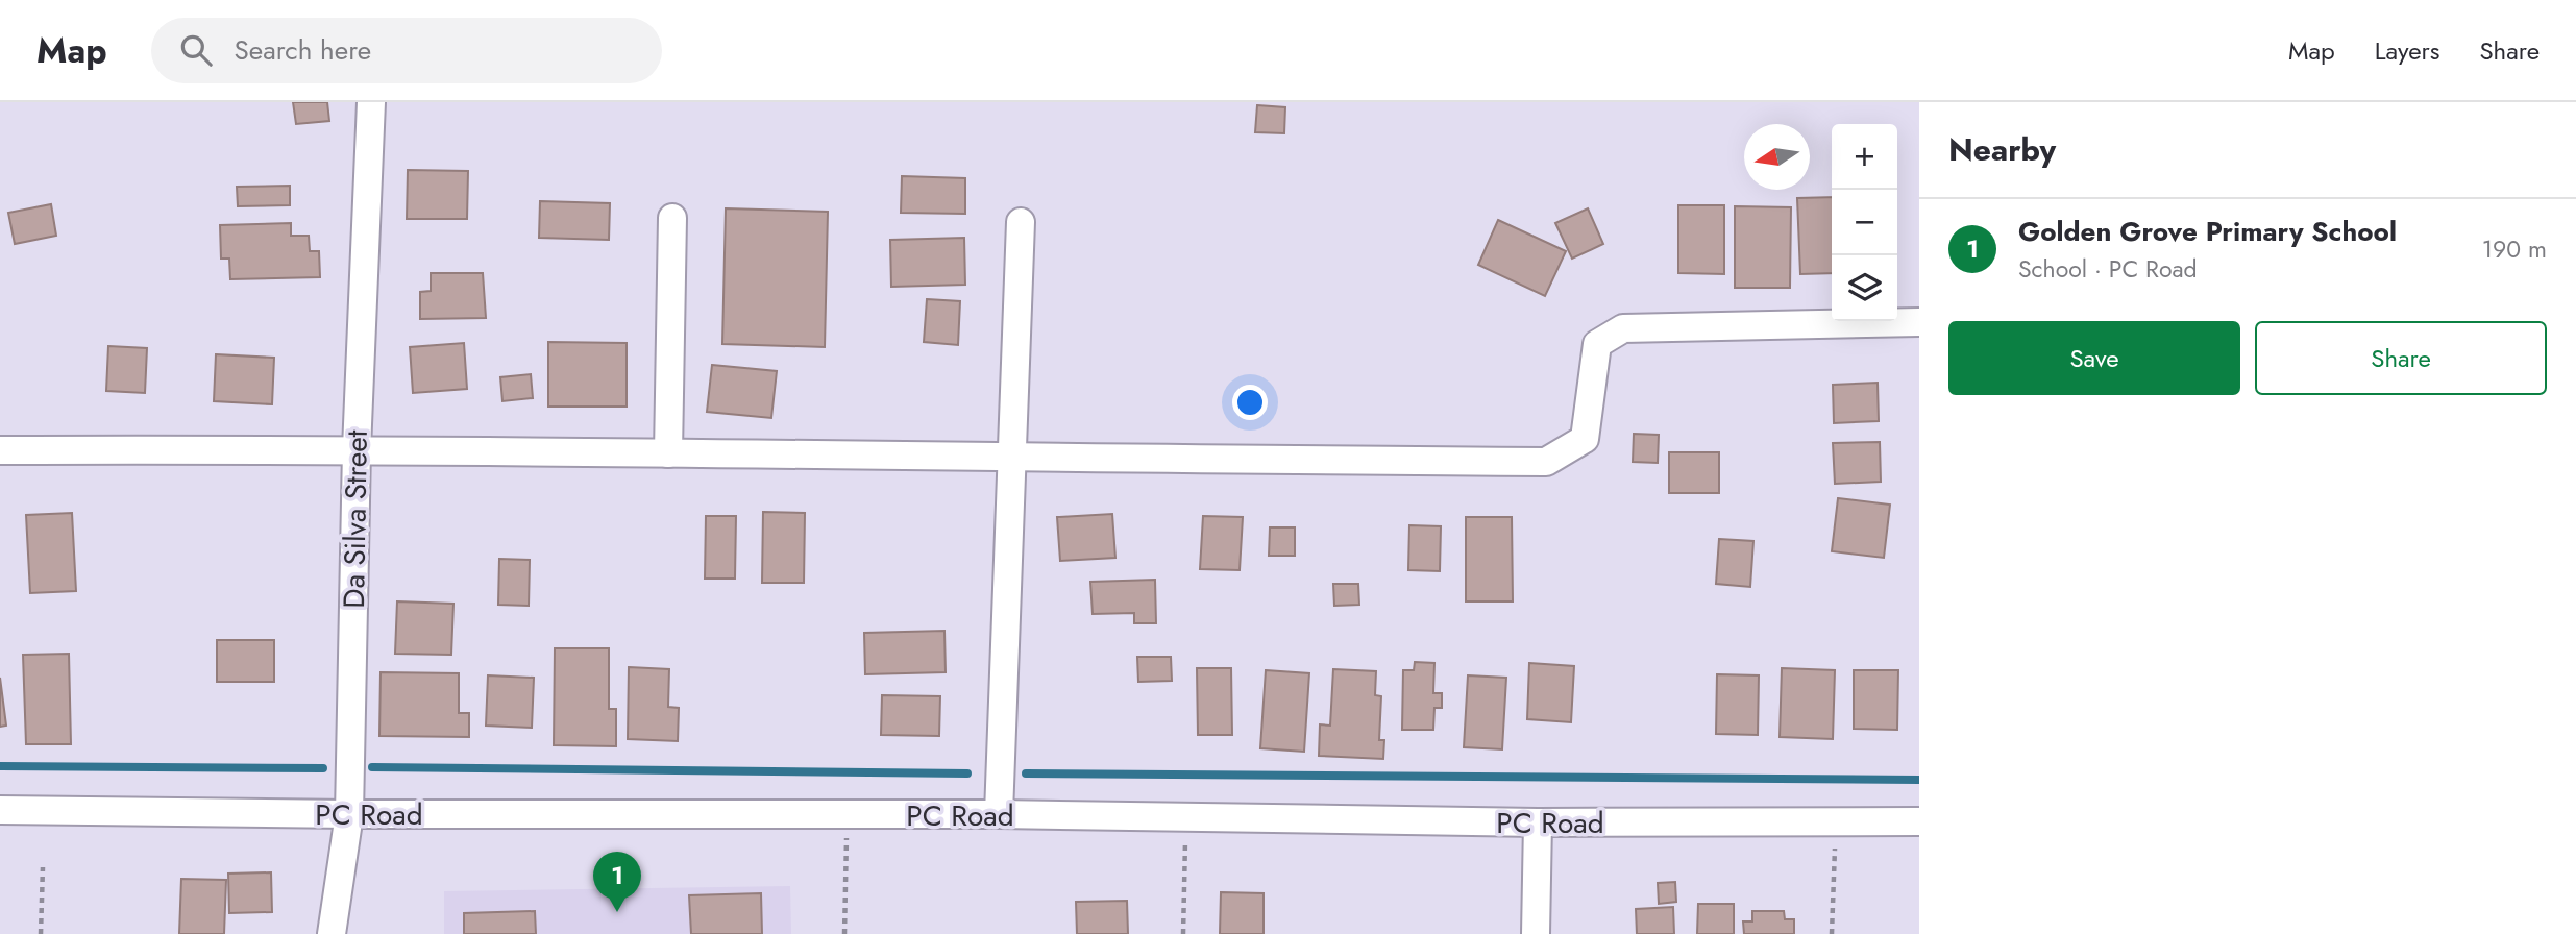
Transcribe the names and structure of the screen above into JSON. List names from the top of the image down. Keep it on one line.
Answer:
{"streets":{"street":["Da Silva Street","PC Road"]},"crossings":[["Da Silva Street","PC Road"]],"north":"left","page":{"header":"Map","search":"Search here","nav":["Map","Layers","Share"],"heading":"Nearby","map_buttons":["+","−"],"list":[{"mark":"1","name":"Golden Grove Primary School","note":"School · PC Road","value":"190 m"}],"buttons":["Save","Share"],"pins":"1"}}
